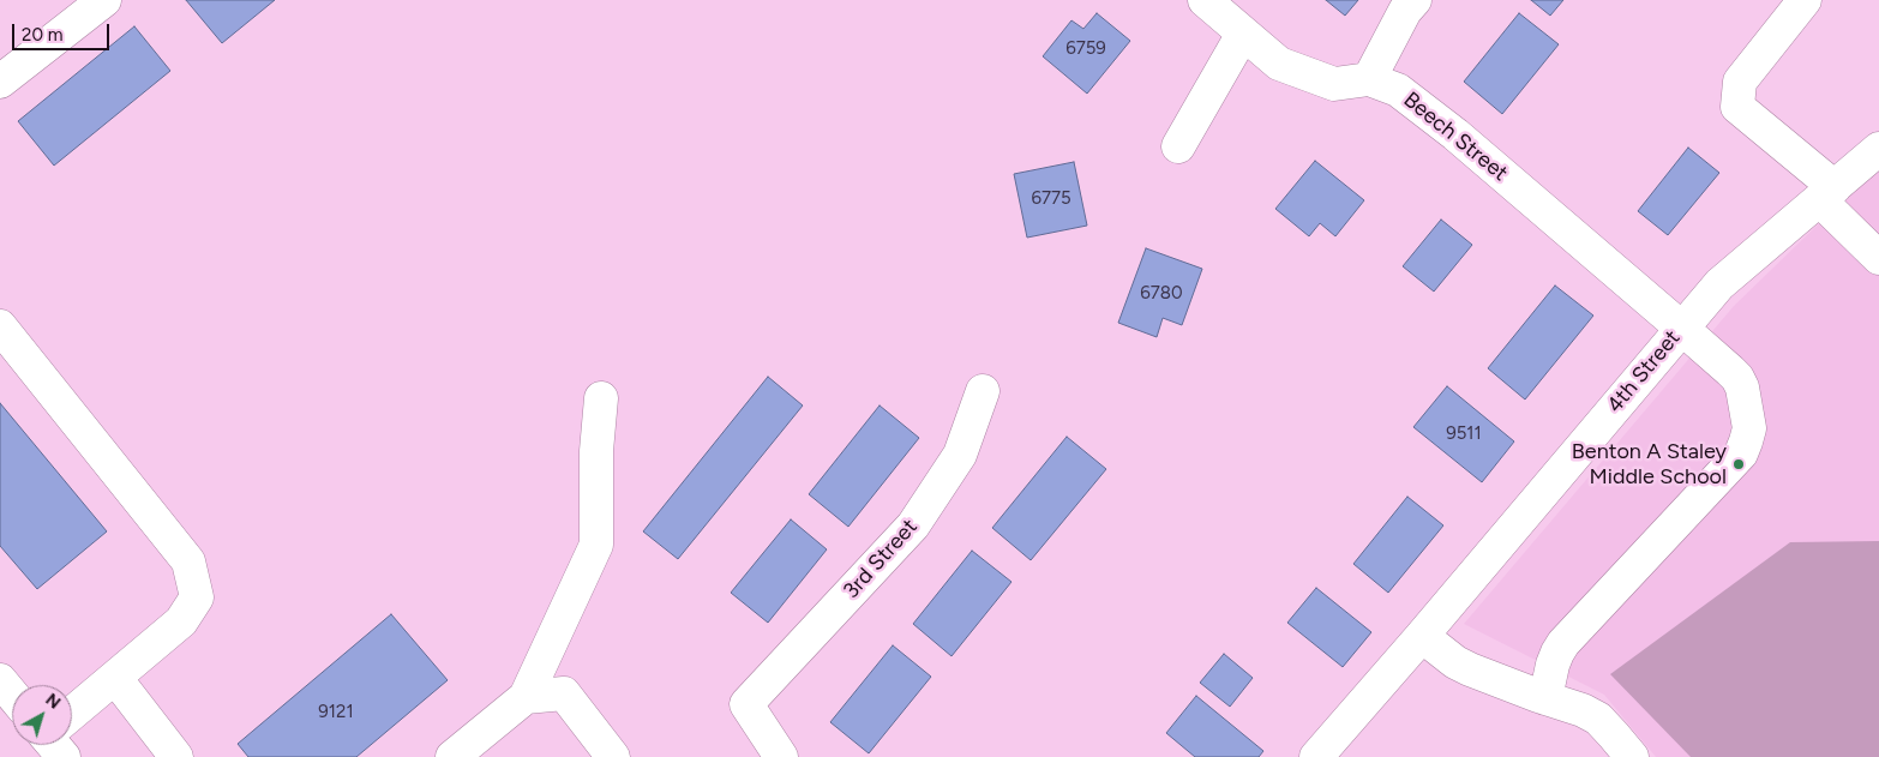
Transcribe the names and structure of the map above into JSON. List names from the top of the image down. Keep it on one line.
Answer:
{"streets":{"street":["Beech Street","4th Street","3rd Street"]},"crossings":[["Beech Street","4th Street"]],"places":["Benton A Staley Middle School"],"house_numbers":["6759","6775","6780","9511","9121"],"scale_bar":"20 m","north":"top right"}
